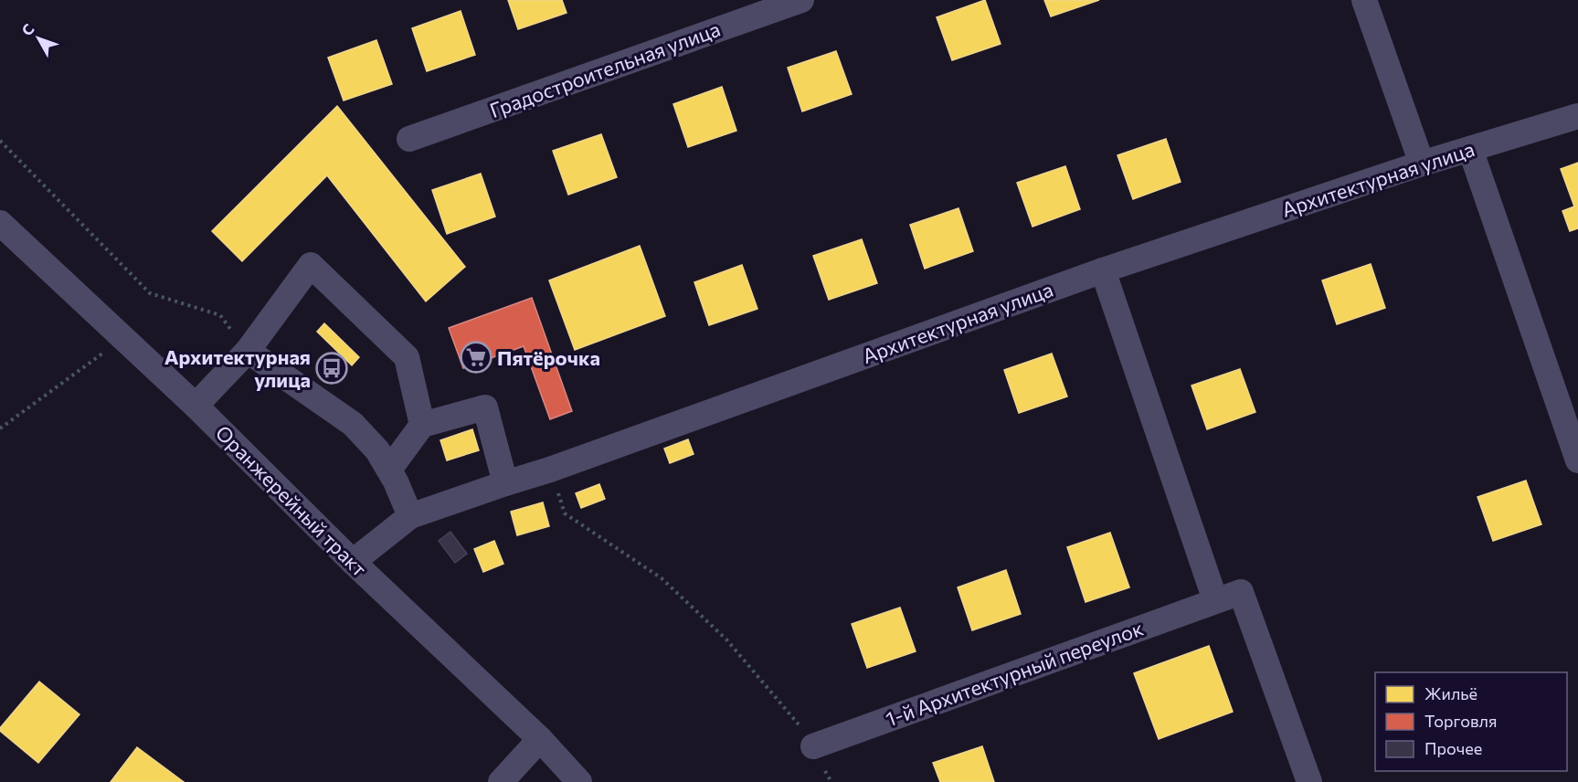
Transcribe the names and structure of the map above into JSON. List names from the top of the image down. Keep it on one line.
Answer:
{"streets":{"street":["Градостроительная улица","Архитектурная улица","Оранжерейный тракт","1-й Архитектурный переулок"]},"crossings":[["Архитектурная улица","Оранжерейный тракт"]],"places":{"supermarket":["Пятёрочка"],"bus stop":["Архитектурная улица"]},"legend":["Жильё","Торговля","Прочее"],"north":"top left"}
